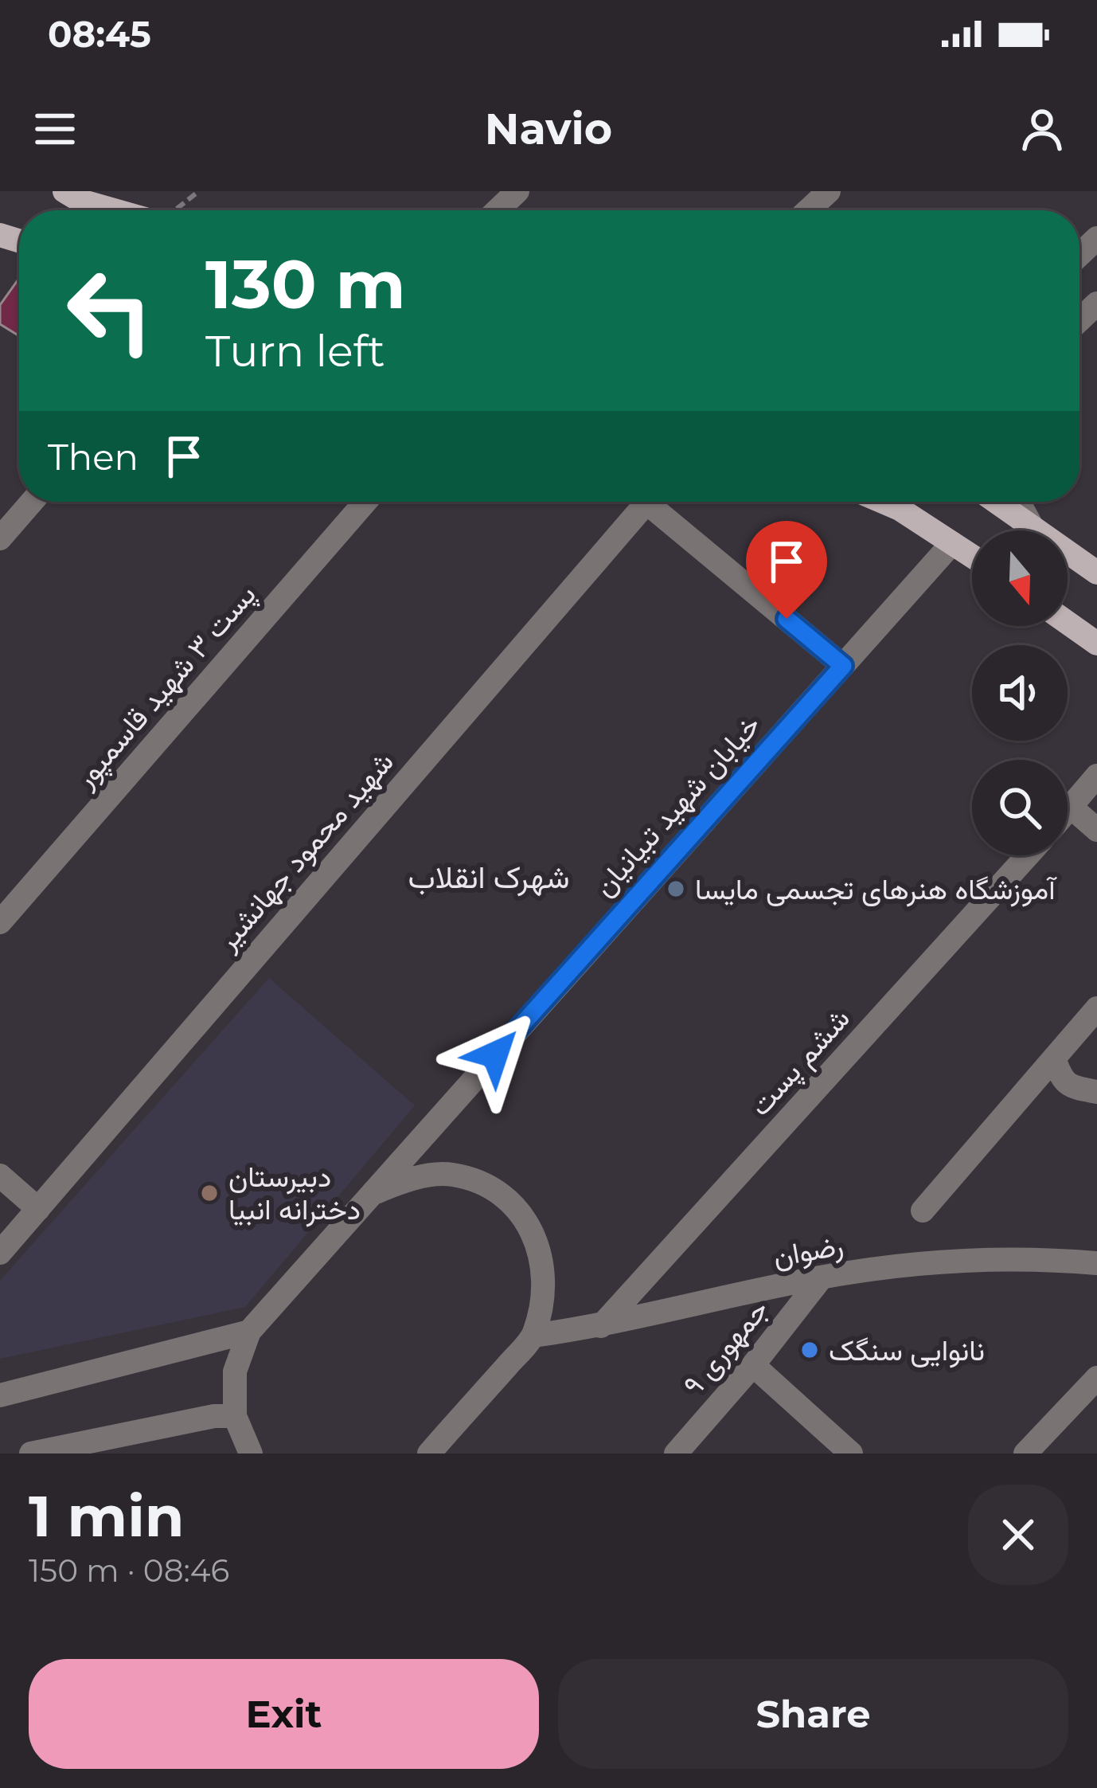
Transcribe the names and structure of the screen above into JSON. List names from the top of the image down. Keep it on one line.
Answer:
{"streets":{"street":["پست ۳ شهید قاسمپور","خیابان شهید تبیانیان","شهید محمود جهانشیر","ششم پست","رضوان","جمهوری ۹"]},"crossings":[["ششم پست","رضوان"],["رضوان","جمهوری ۹"]],"districts":["شهرک انقلاب"],"places":["آموزشگاه هنرهای تجسمی مایسا","دبیرستان دخترانه انبیا","نانوایی سنگک"],"north":"bottom","page":{"status":"08:45","header":"Navio","turn":["130 m","Turn left"],"then":"Then","heading":["1 min","150 m · 08:46"],"buttons":["Exit","Share"]}}
